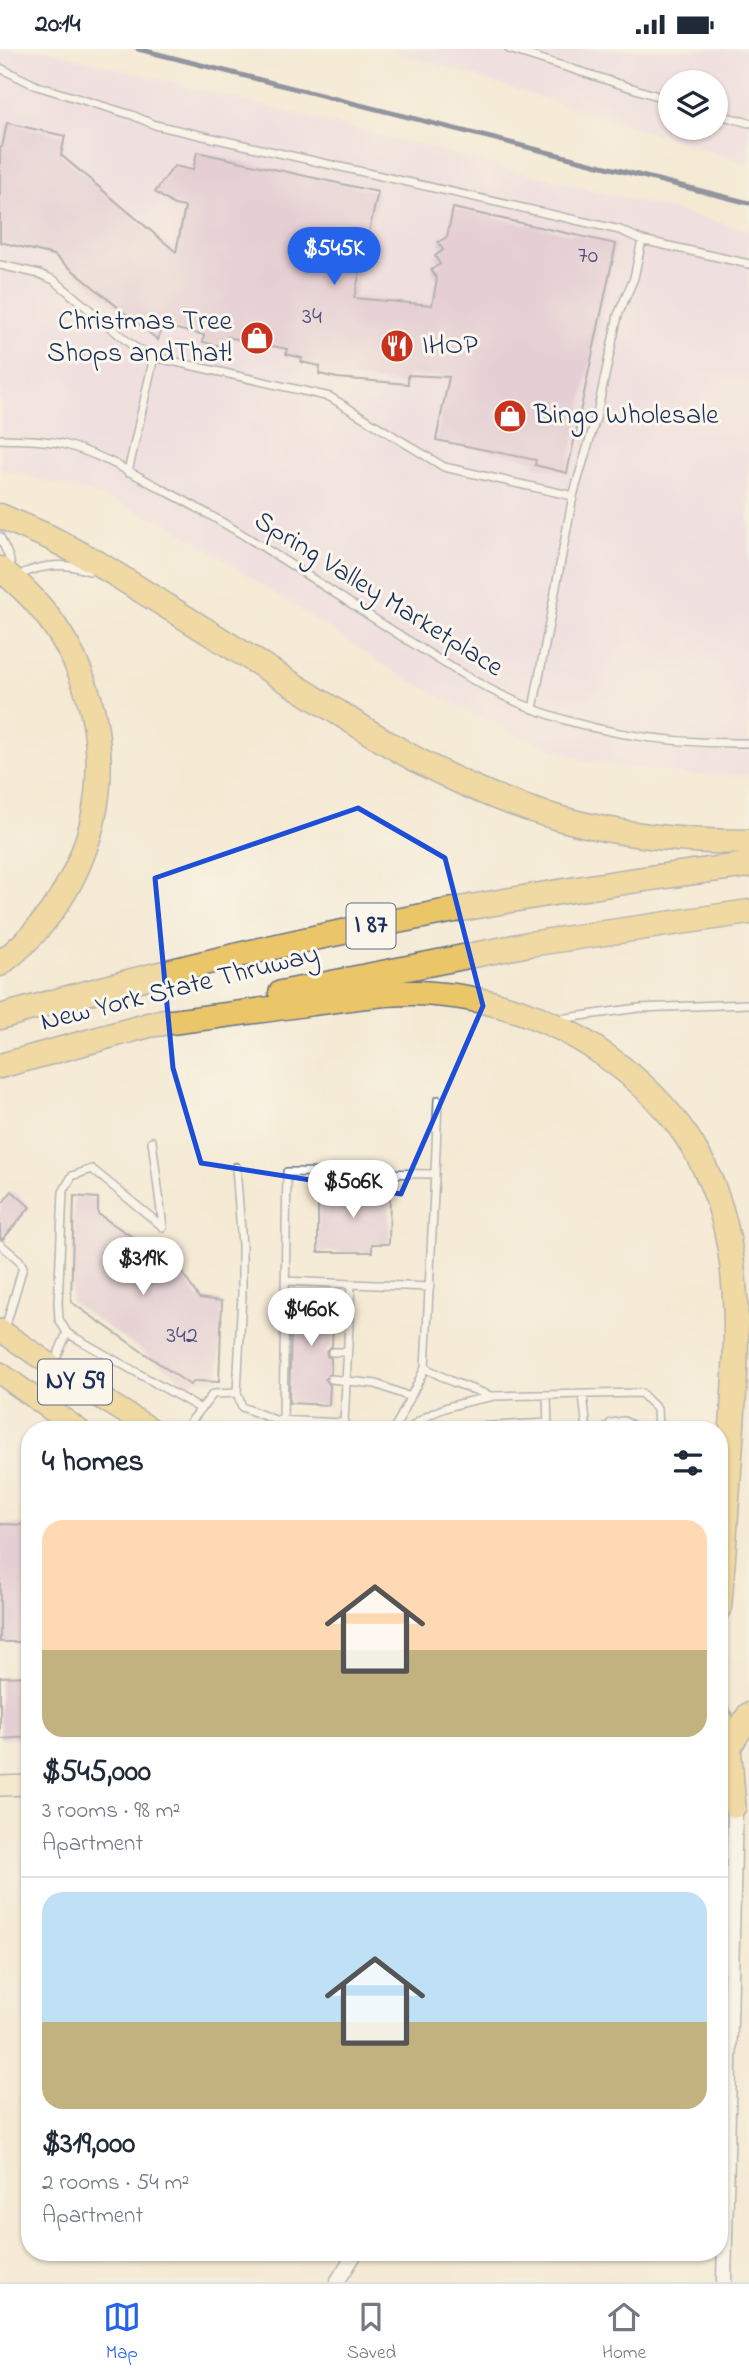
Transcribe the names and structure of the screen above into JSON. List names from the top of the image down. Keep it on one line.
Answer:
{"streets":{"highway":["I 87","New York State Thruway"],"main road":["NY 59"],"lane":["Spring Valley Marketplace"]},"places":{"shop":["Christmas Tree Shops andThat!","Bingo Wholesale"],"restaurant":["IHOP"]},"house_numbers":["70","34","342"],"page":{"status":"20:14","price":["$545K","$506K","$319K","$460K"],"heading":"4 homes","list":[{"name":"$545,000","note":"3 rooms · 98 m² · Apartment"},{"name":"$319,000","note":"2 rooms · 54 m² · Apartment"}],"tabs":["Map","Saved","Home"]}}
